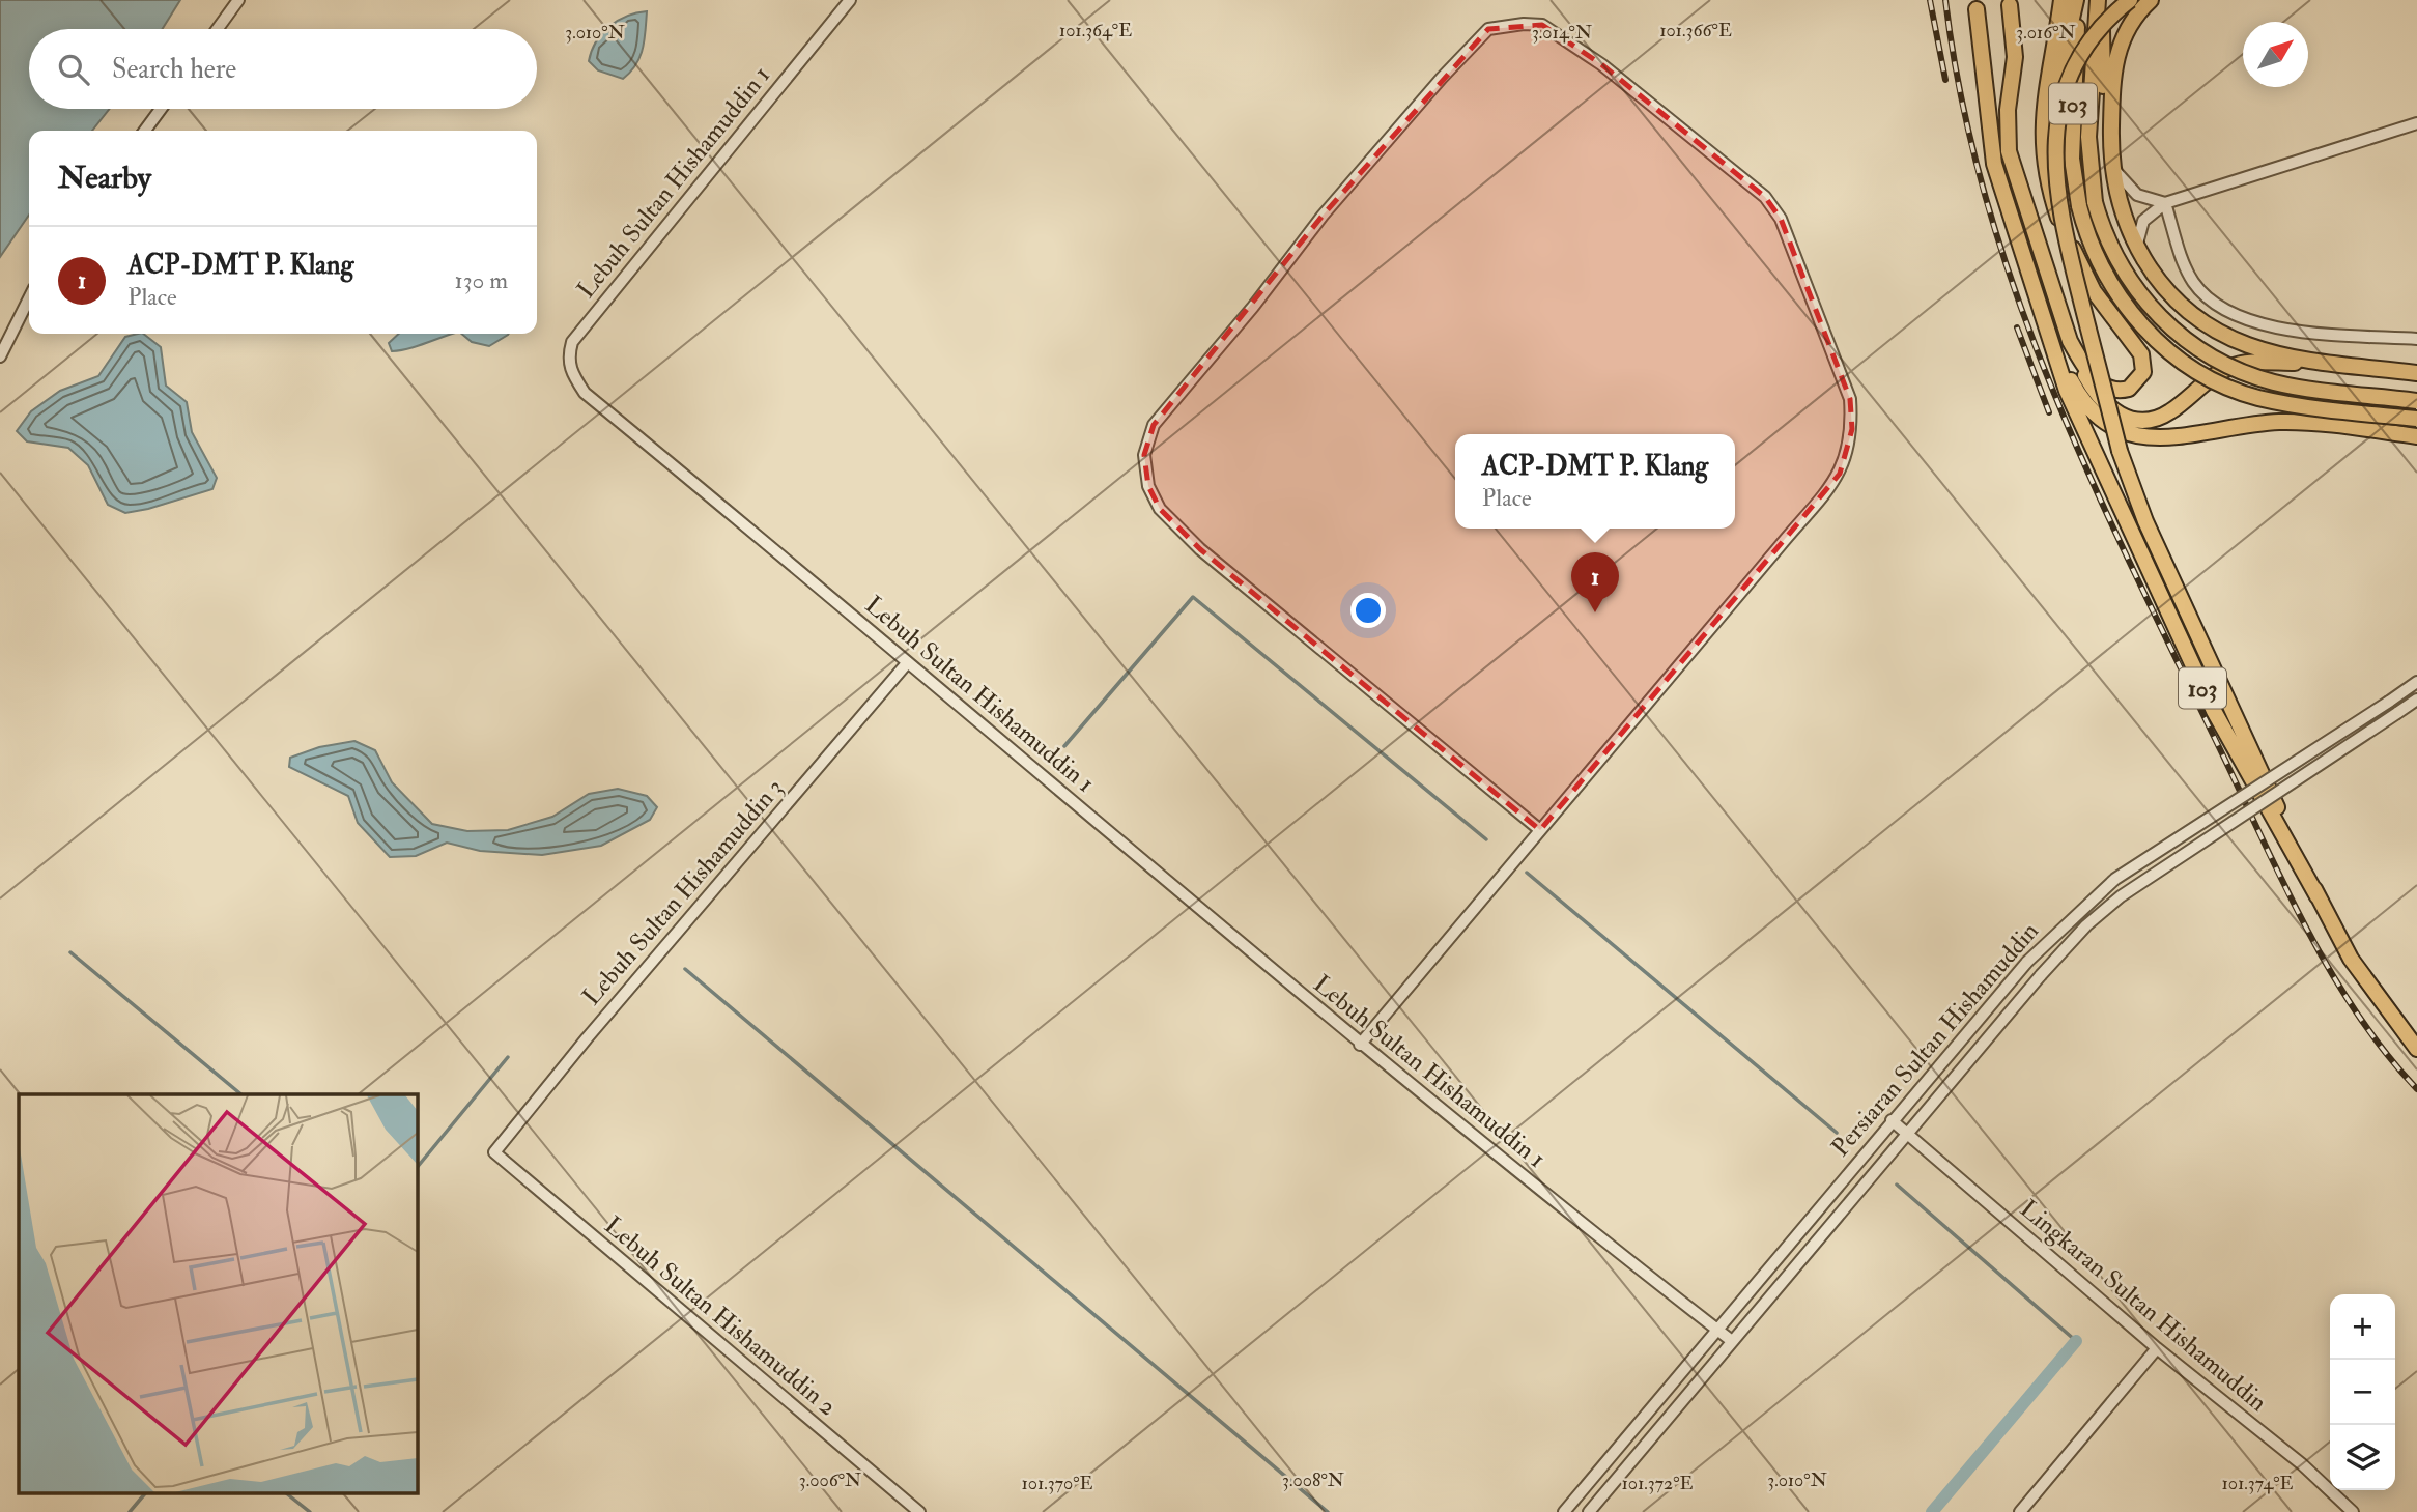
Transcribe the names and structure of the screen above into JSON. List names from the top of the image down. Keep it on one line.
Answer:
{"streets":{"main road":["103"],"street":["Lebuh Sultan Hishamuddin 1","Lebuh Sultan Hishamuddin 3","Persiaran Sultan Hishamuddin","Lingkaran Sultan Hishamuddin","Lebuh Sultan Hishamuddin 2"]},"crossings":[["Lebuh Sultan Hishamuddin 1","Lebuh Sultan Hishamuddin 3"],["Lebuh Sultan Hishamuddin 1","Persiaran Sultan Hishamuddin"],["Lebuh Sultan Hishamuddin 3","Lebuh Sultan Hishamuddin 2"],["Persiaran Sultan Hishamuddin","Lingkaran Sultan Hishamuddin"]],"north":"top right","page":{"search":"Search here","heading":"Nearby","list":[{"mark":"1","name":"ACP-DMT P. Klang","note":"Place","value":"130 m"}],"popup":["ACP-DMT P. Klang","Place"],"pins":"1","map_buttons":["+","−"]},"coordinates":["101.366°E","101.364°E","3.010°N","3.014°N","3.016°N","3.006°N","3.008°N","101.370°E","101.372°E","101.374°E"]}
